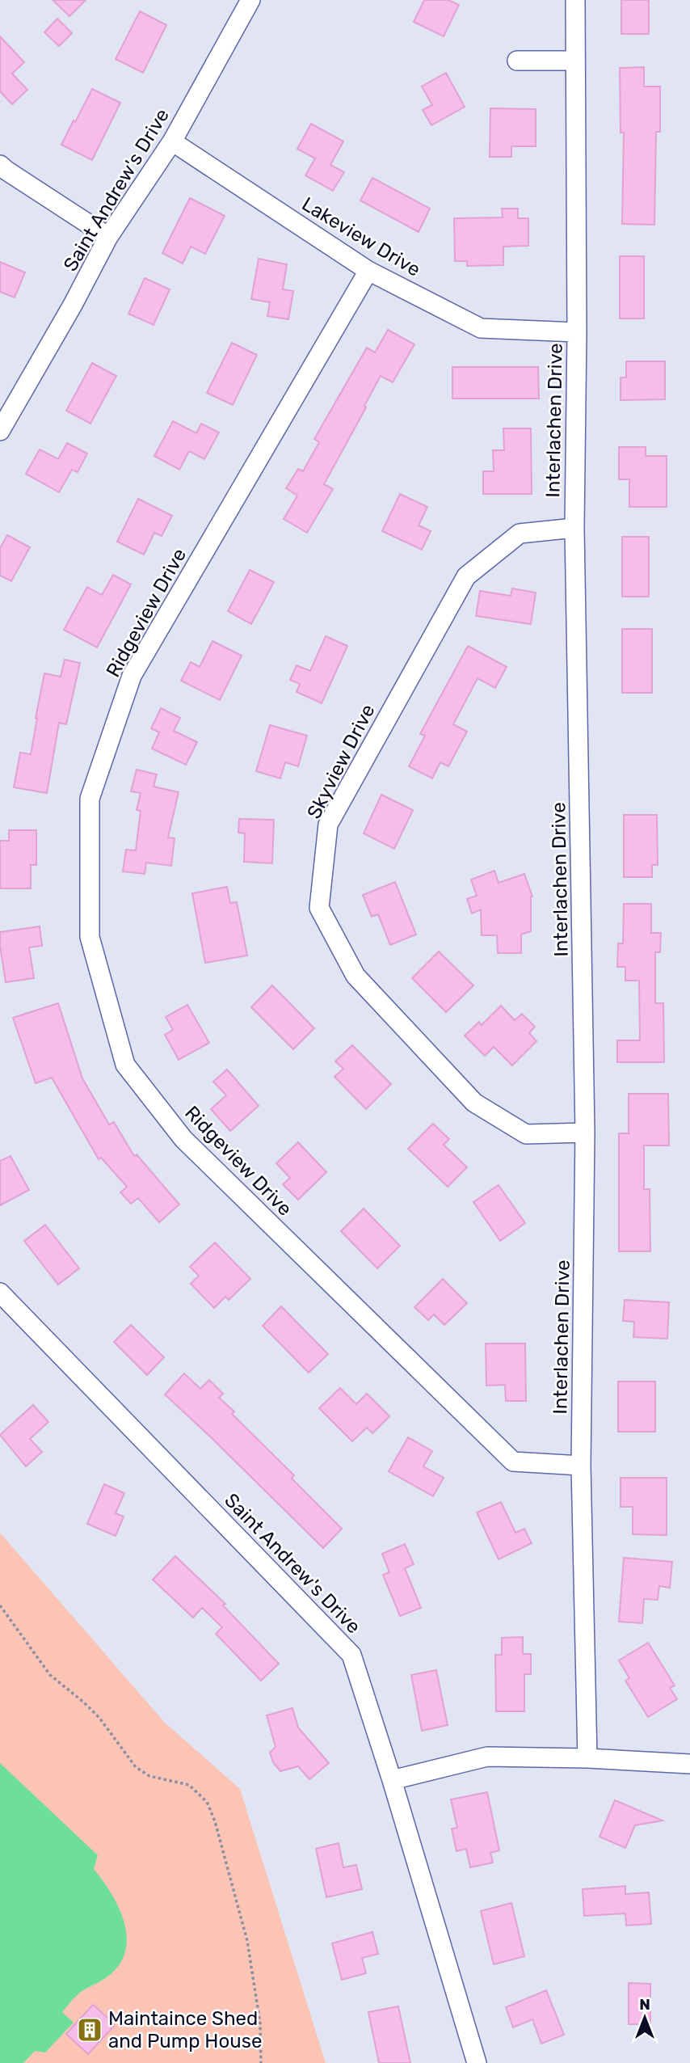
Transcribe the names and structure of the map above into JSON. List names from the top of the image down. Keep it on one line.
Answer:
{"streets":{"street":["Saint Andrew's Drive","Lakeview Drive","Interlachen Drive","Ridgeview Drive","Skyview Drive"]},"crossings":[["Saint Andrew's Drive","Lakeview Drive"],["Lakeview Drive","Interlachen Drive"],["Lakeview Drive","Ridgeview Drive"],["Interlachen Drive","Ridgeview Drive"],["Interlachen Drive","Skyview Drive"]],"places":{"building":["Maintaince Shed and Pump House"]},"north":"top"}
